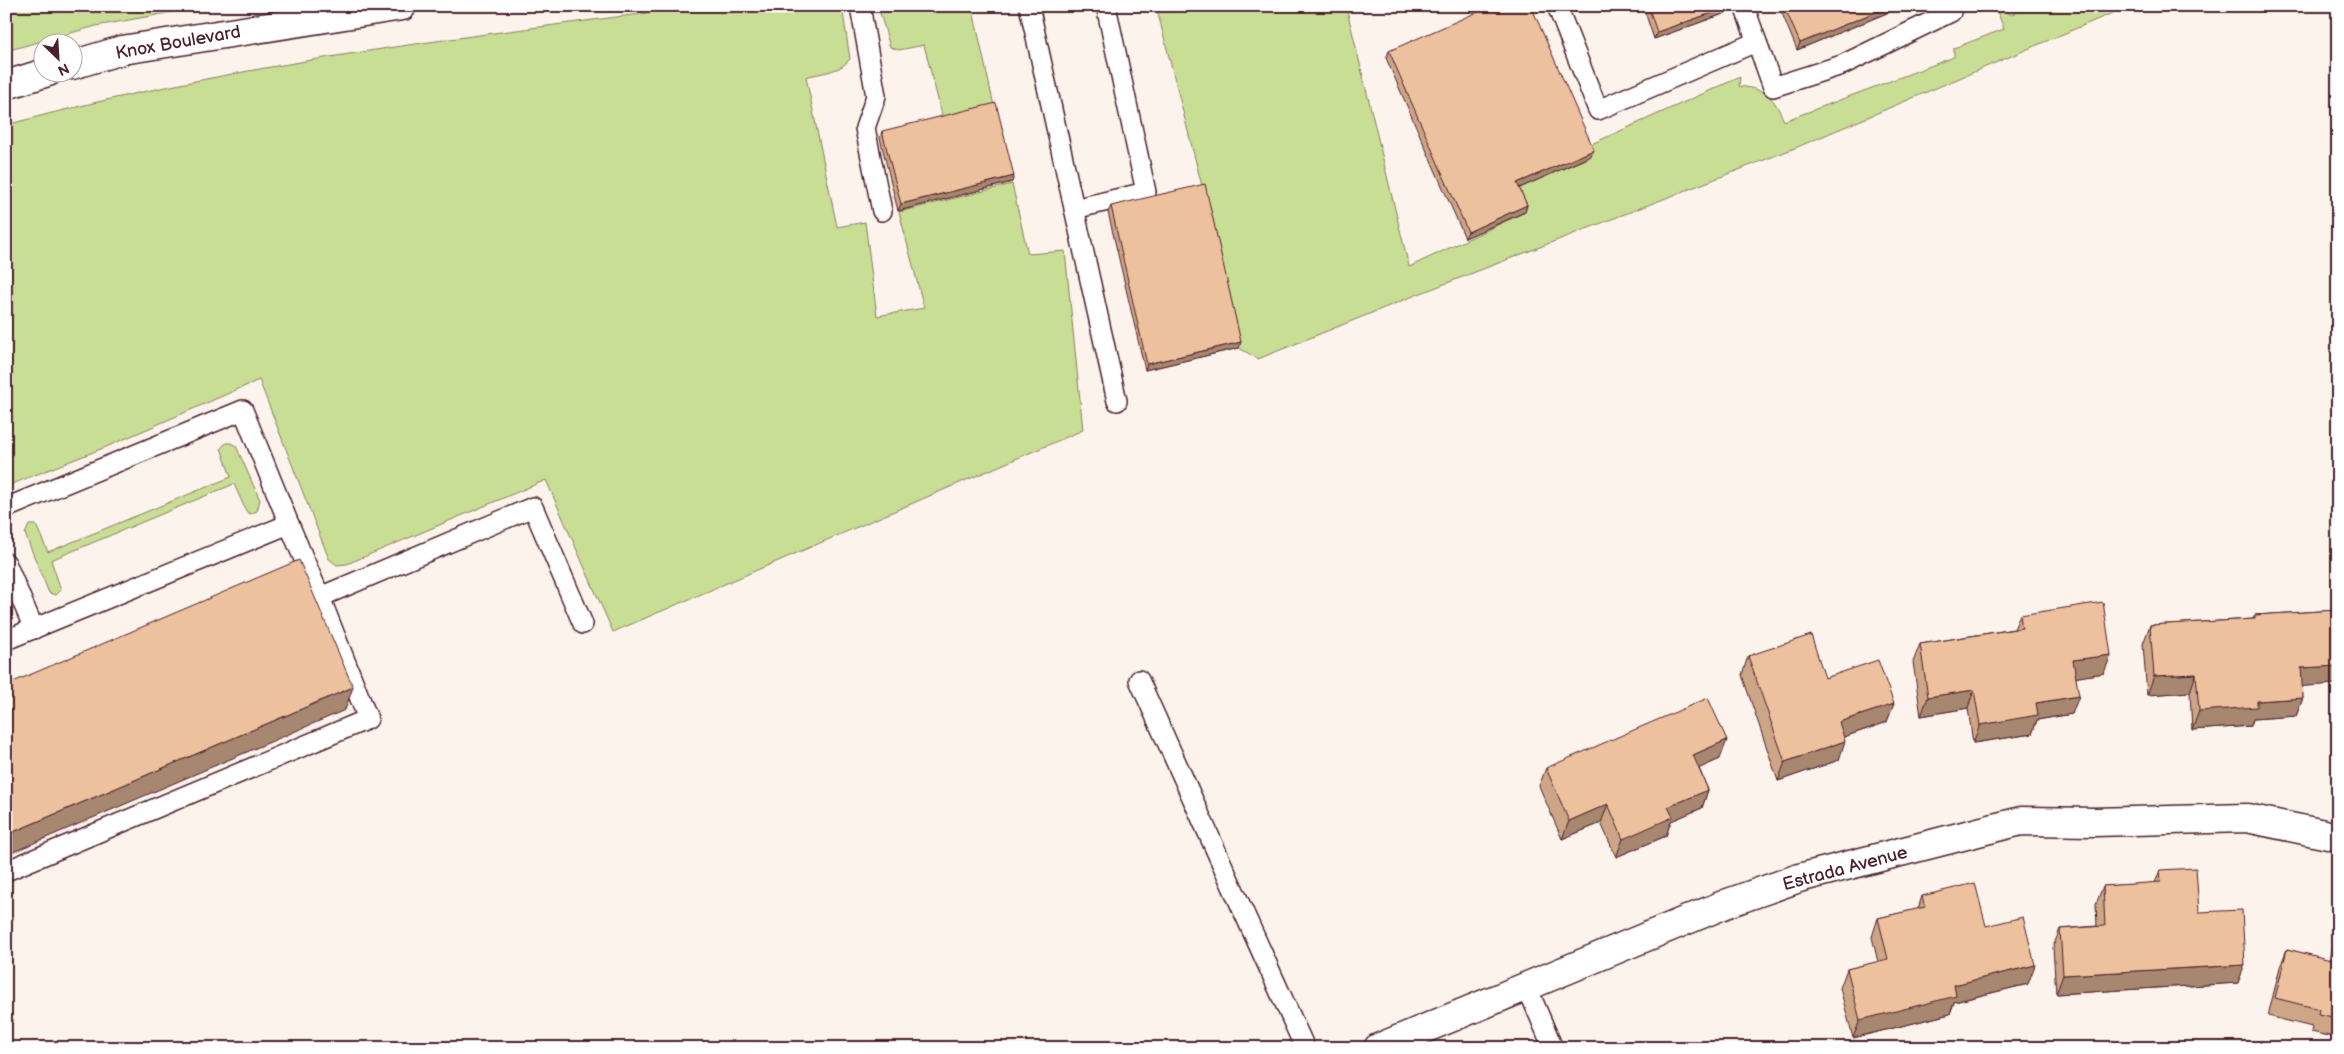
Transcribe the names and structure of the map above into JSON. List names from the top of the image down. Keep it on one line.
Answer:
{"streets":{"street":["Knox Boulevard","Estrada Avenue"]},"north":"bottom right"}
